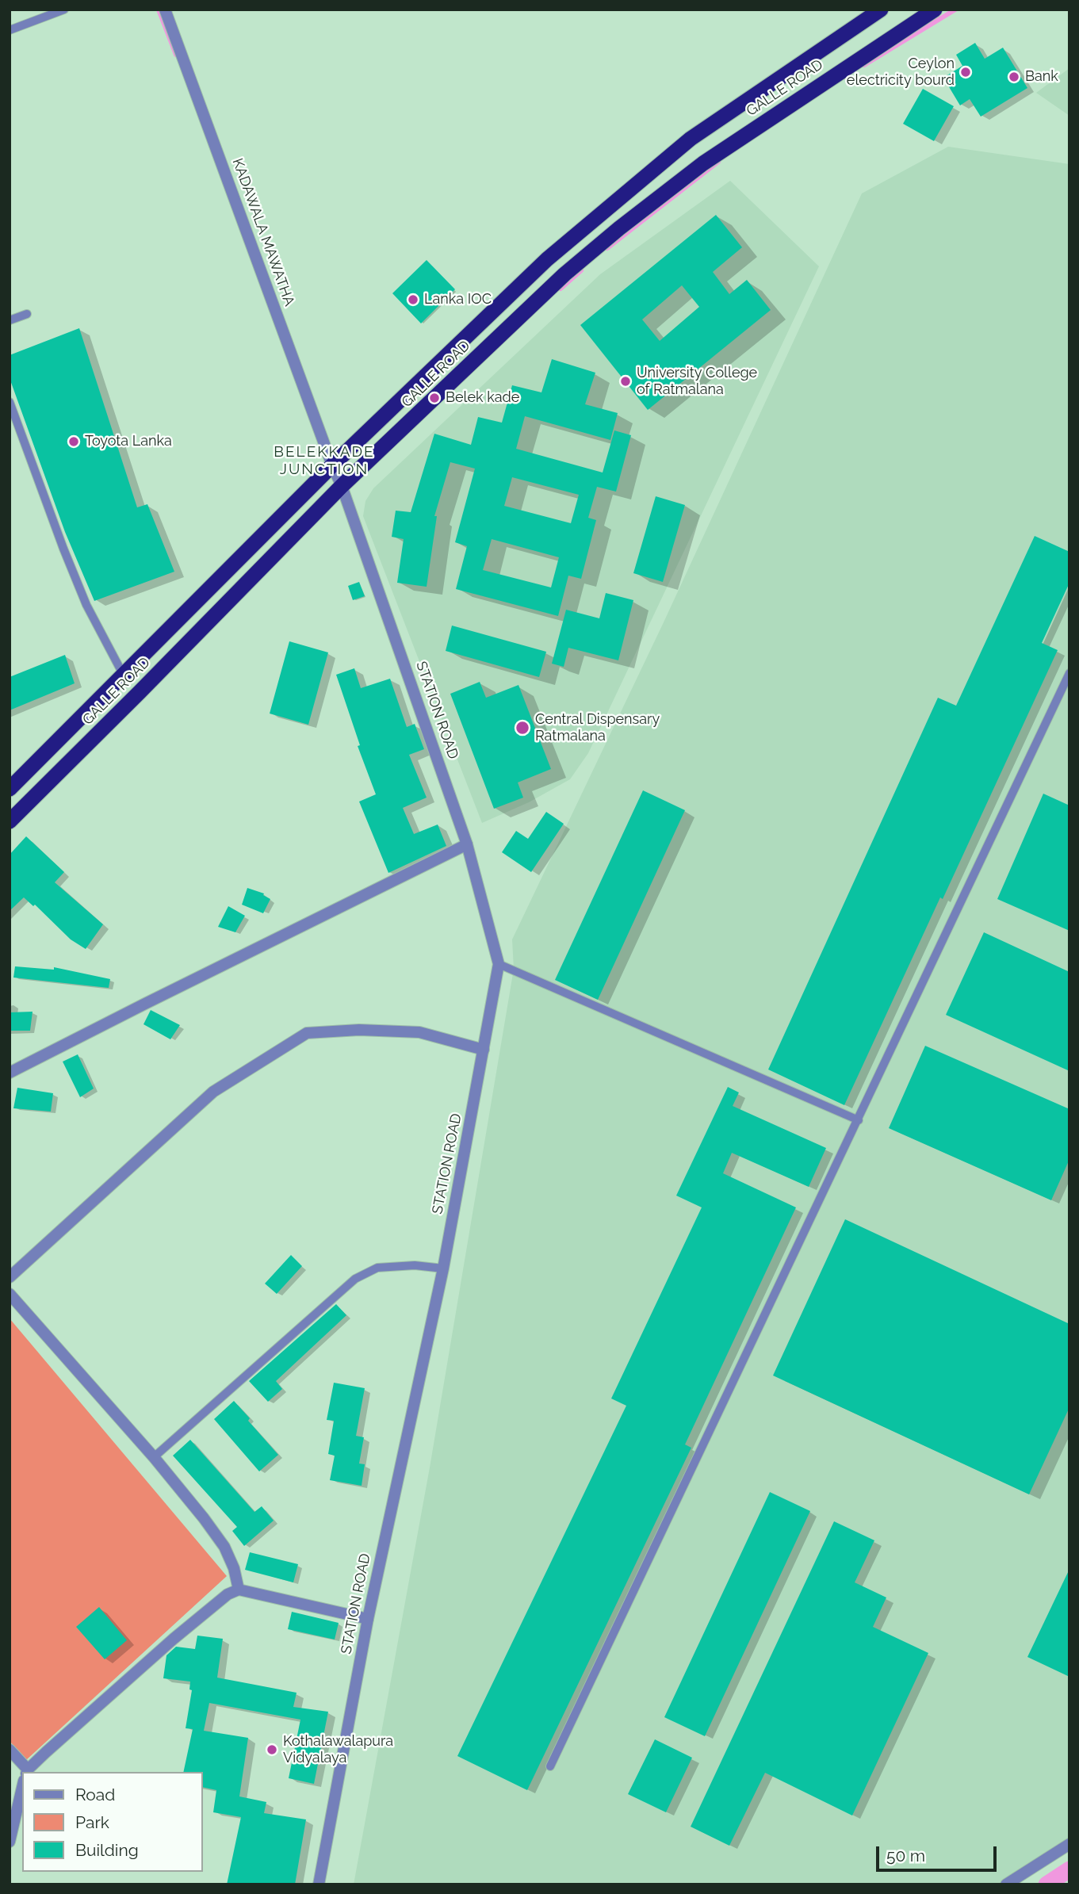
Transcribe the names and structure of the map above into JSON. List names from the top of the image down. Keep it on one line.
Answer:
{"streets":{"highway":["GALLE ROAD"],"street":["KADAWALA MAWATHA","STATION ROAD"]},"crossings":[["GALLE ROAD","KADAWALA MAWATHA"],["GALLE ROAD","STATION ROAD"],["KADAWALA MAWATHA","STATION ROAD"]],"districts":["BELEKKADE JUNCTION"],"places":["Ceylon electricity bourd","Bank","Lanka IOC","University College of Ratmalana","Belek kade","Toyota Lanka","Central Dispensary Ratmalana","Kothalawalapura Vidyalaya"],"legend":["Road","Park","Building"],"scale_bar":"50 m"}
